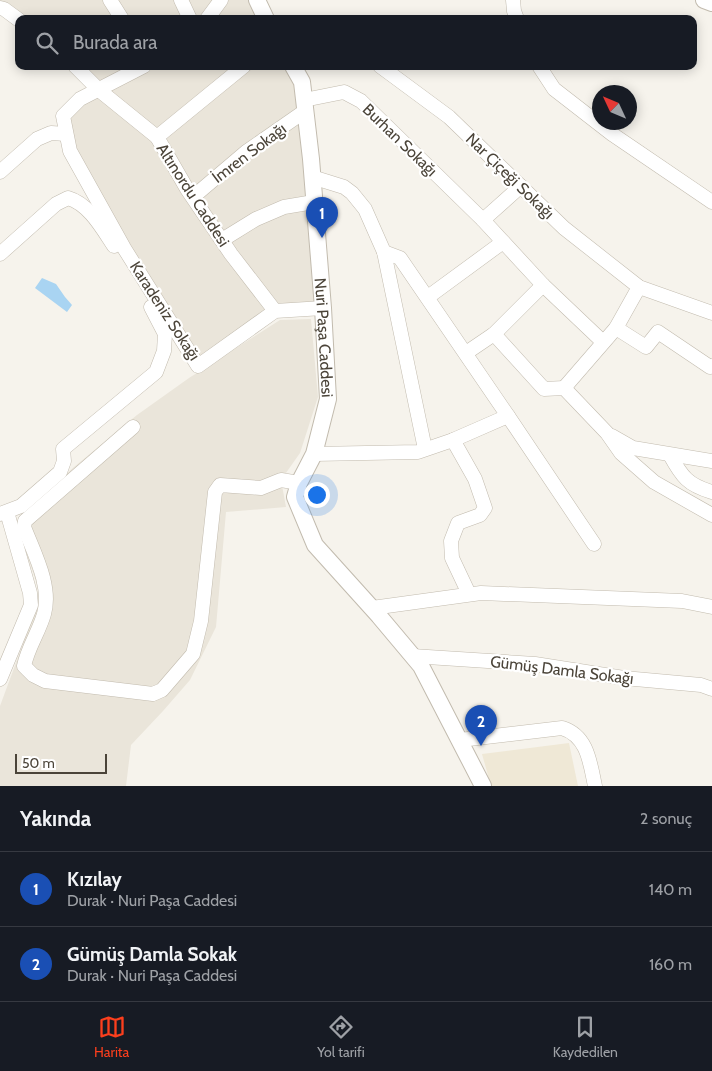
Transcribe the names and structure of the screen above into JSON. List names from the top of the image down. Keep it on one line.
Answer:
{"streets":{"street":["Burhan Sokağı","İmren Sokağı","Nar Çiçeği Sokağı","Altınordu Caddesi","Karadeniz Sokağı","Nuri Paşa Caddesi","Gümüş Damla Sokağı"]},"crossings":[["Burhan Sokağı","İmren Sokağı"],["Burhan Sokağı","Nuri Paşa Caddesi"],["İmren Sokağı","Altınordu Caddesi"],["İmren Sokağı","Nuri Paşa Caddesi"],["Altınordu Caddesi","Karadeniz Sokağı"],["Nuri Paşa Caddesi","Gümüş Damla Sokağı"]],"scale_bar":"50 m","north":"top left","page":{"search":"Burada ara","pins":["1","2"],"scale":"50 m","heading":["Yakında","2 sonuç"],"list":[{"mark":"1","name":"Kızılay","note":"Durak · Nuri Paşa Caddesi","value":"140 m"},{"mark":"2","name":"Gümüş Damla Sokak","note":"Durak · Nuri Paşa Caddesi","value":"160 m"}],"nav":["Harita","Yol tarifi","Kaydedilen"]}}
